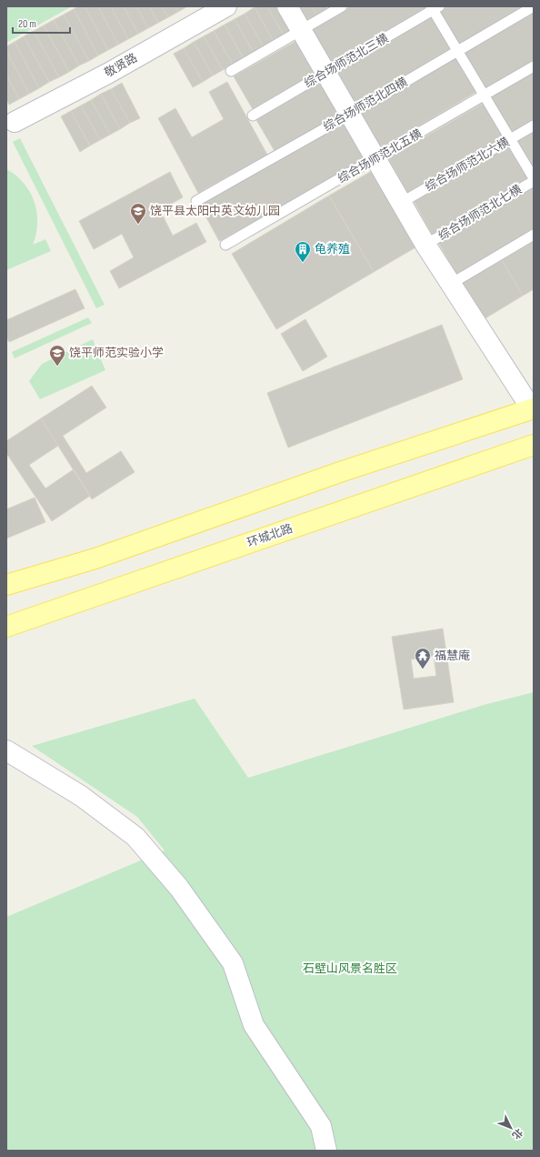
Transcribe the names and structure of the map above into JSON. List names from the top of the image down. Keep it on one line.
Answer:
{"streets":{"main road":["环城北路"],"street":["敬贤路"],"lane":["综合场师范北三横","综合场师范北四横","综合场师范北五横","综合场师范北六横","综合场师范北七横"]},"parks":["石壁山风景名胜区"],"places":{"school or university":["饶平县太阳中英文幼儿园","饶平师范实验小学"],"building":["龟养殖"],"temple":["福慧庵"]},"scale_bar":"20 m","north":"bottom right"}
